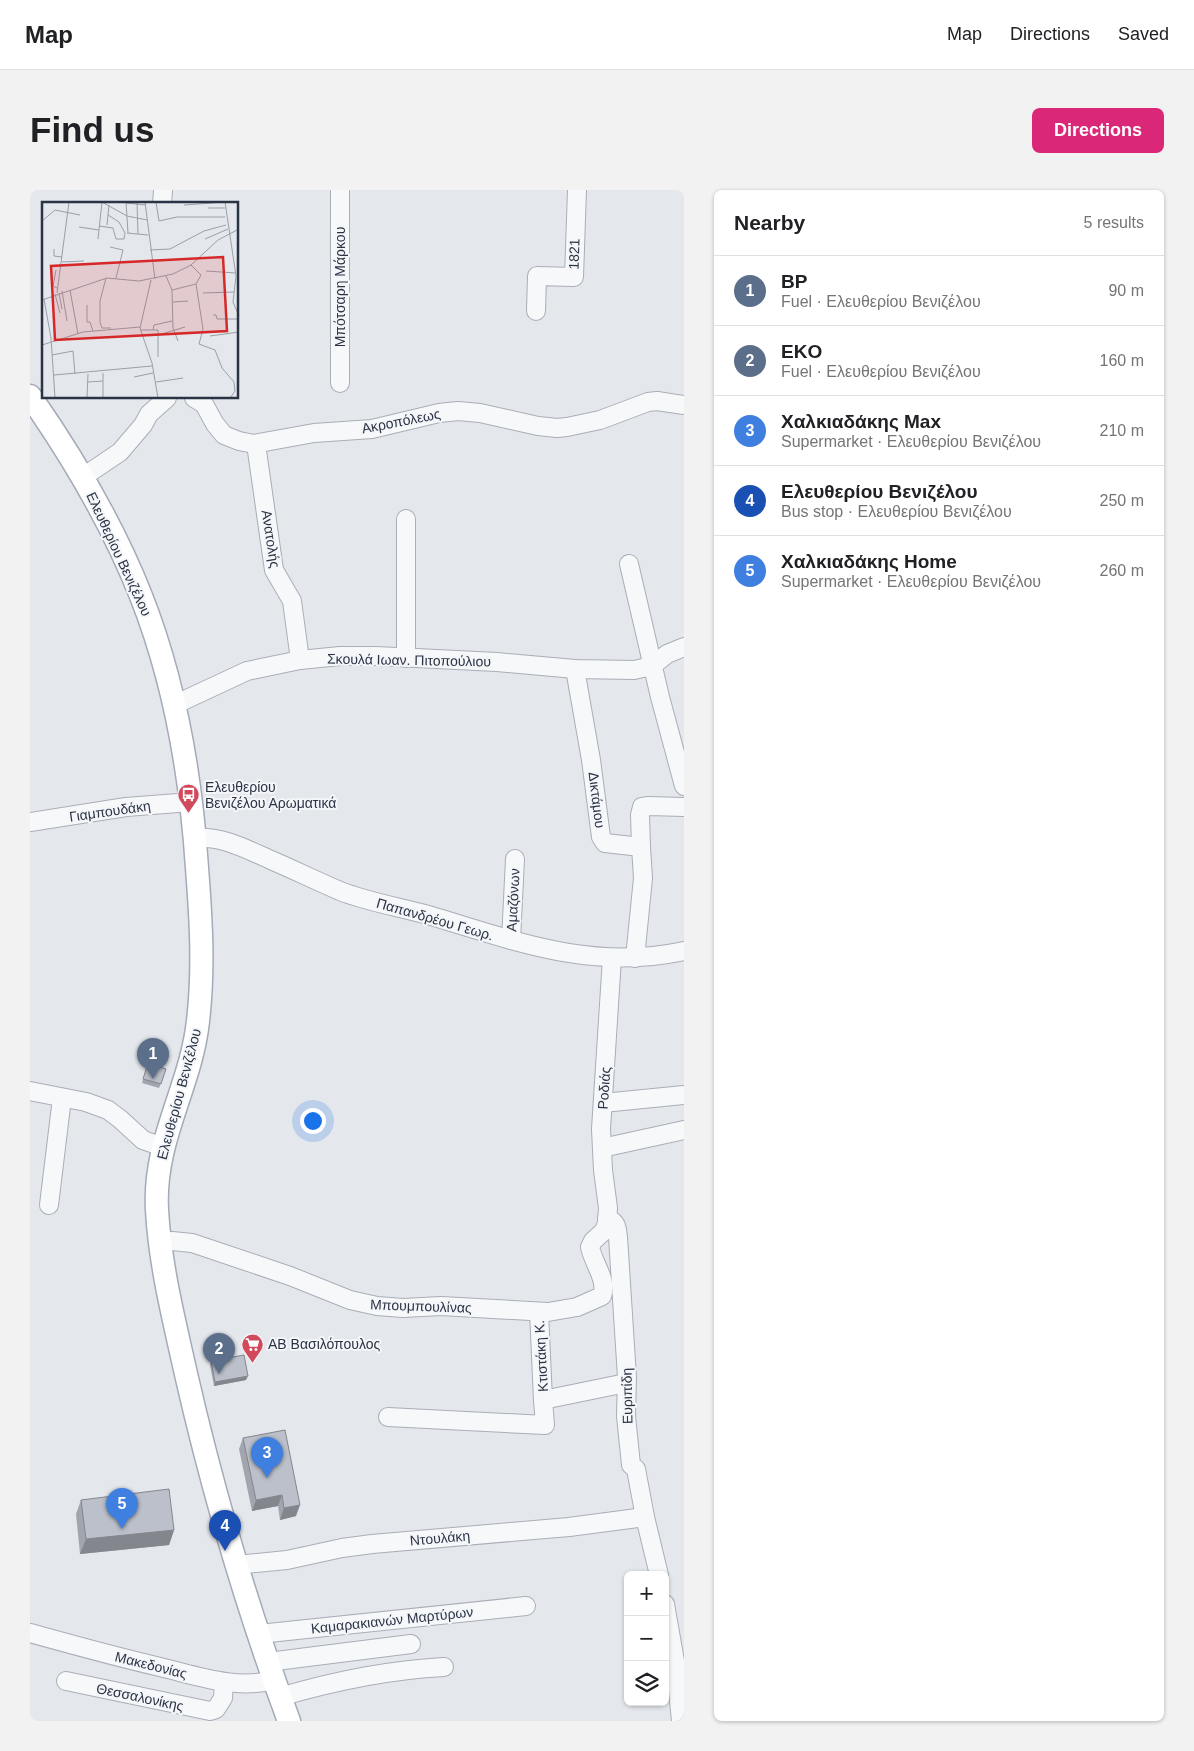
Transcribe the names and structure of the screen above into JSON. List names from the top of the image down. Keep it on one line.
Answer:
{"streets":{"main road":["Ελευθερίου Βενιζέλου"],"street":["1821","Μπότσαρη Μάρκου","Ακροπόλεως","Ανατολής","Σκουλά Ιωαν. Πιτοπούλιου","Δικτάμου","Γιαμπουδάκη","Αμαζόνων","Παπανδρέου Γεωρ.","Ροδιάς","Μπουμπουλίνας","Κτιστάκη Κ.","Ευριπίδη","Ντουλάκη","Καμαρακιανών Μαρτύρων","Μακεδονίας","Θεσσαλονίκης"]},"crossings":[["Ακροπόλεως","Ανατολής"],["Ανατολής","Σκουλά Ιωαν. Πιτοπούλιου"],["Ελευθερίου Βενιζέλου","Σκουλά Ιωαν. Πιτοπούλιου"],["Ελευθερίου Βενιζέλου","Γιαμπουδάκη"],["Ελευθερίου Βενιζέλου","Παπανδρέου Γεωρ."],["Ελευθερίου Βενιζέλου","Μπουμπουλίνας"],["Ελευθερίου Βενιζέλου","Ντουλάκη"],["Ελευθερίου Βενιζέλου","Καμαρακιανών Μαρτύρων"],["Ελευθερίου Βενιζέλου","Μακεδονίας"],["Σκουλά Ιωαν. Πιτοπούλιου","Δικτάμου"],["Αμαζόνων","Παπανδρέου Γεωρ."],["Παπανδρέου Γεωρ.","Ροδιάς"],["Ροδιάς","Μπουμπουλίνας"],["Ροδιάς","Ευριπίδη"],["Μπουμπουλίνας","Κτιστάκη Κ."],["Μπουμπουλίνας","Ευριπίδη"],["Ευριπίδη","Ντουλάκη"],["Μακεδονίας","Θεσσαλονίκης"]],"places":{"bus stop":["Ελευθερίου Βενιζέλου Αρωματικά"],"supermarket":["ΑΒ Βασιλόπουλος"]},"page":{"header":"Map","nav":["Map","Directions","Saved"],"buttons":"Directions","title":"Find us","heading":["Nearby","5 results"],"list":[{"mark":"1","name":"BP","note":"Fuel · Ελευθερίου Βενιζέλου","value":"90 m"},{"mark":"2","name":"EKO","note":"Fuel · Ελευθερίου Βενιζέλου","value":"160 m"},{"mark":"3","name":"Χαλκιαδάκης Max","note":"Supermarket · Ελευθερίου Βενιζέλου","value":"210 m"},{"mark":"4","name":"Ελευθερίου Βενιζέλου","note":"Bus stop · Ελευθερίου Βενιζέλου","value":"250 m"},{"mark":"5","name":"Χαλκιαδάκης Home","note":"Supermarket · Ελευθερίου Βενιζέλου","value":"260 m"}],"pins":["1","2","3","5","4"],"map_buttons":["+","−"]}}
